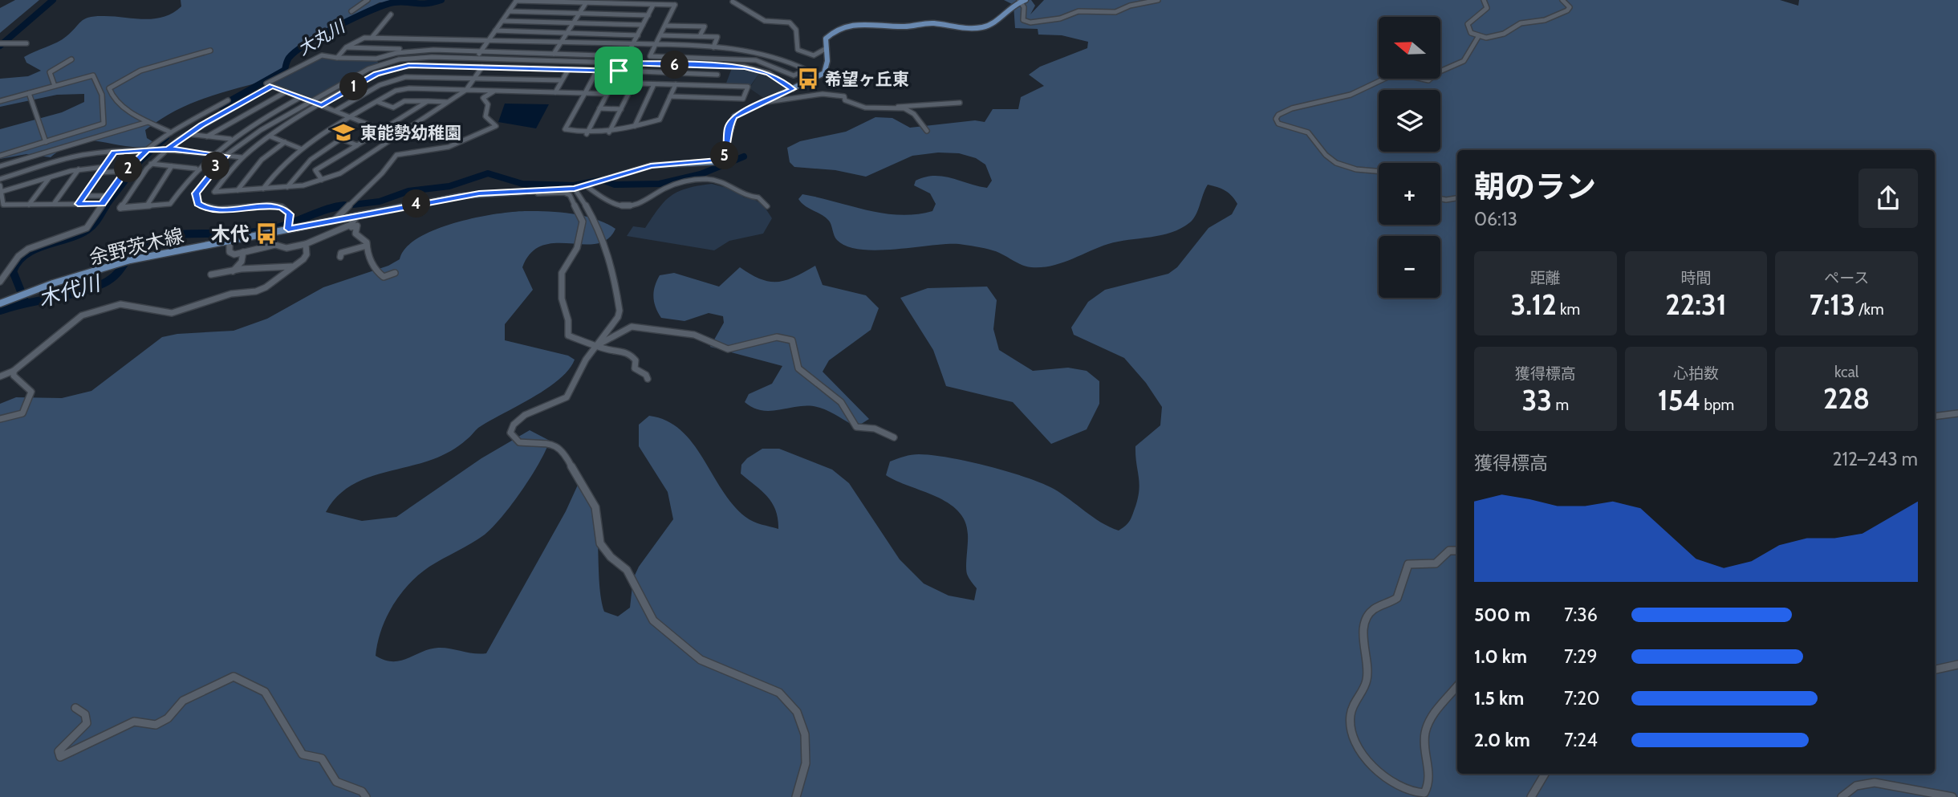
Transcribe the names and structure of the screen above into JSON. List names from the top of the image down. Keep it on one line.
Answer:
{"streets":{"main road":["余野茨木線"]},"water":["大丸川","木代川"],"places":{"bus stop":["希望ヶ丘東","木代"],"school or university":["東能勢幼稚園"]},"north":"left","page":{"map_buttons":["+","−"],"pins":["6","1","5","3","2","4"],"heading":["朝のラン","06:13"],"stats":[["距離","3.12 km"],["時間","22:31"],["ペース","7:13 /km"],["獲得標高","33 m"],["心拍数","154 bpm"],["kcal","228"]],"chart":["獲得標高","212–243 m"],"list":[{"name":"500 m","note":"7:36"},{"name":"1.0 km","note":"7:29"},{"name":"1.5 km","note":"7:20"},{"name":"2.0 km","note":"7:24"}]}}
